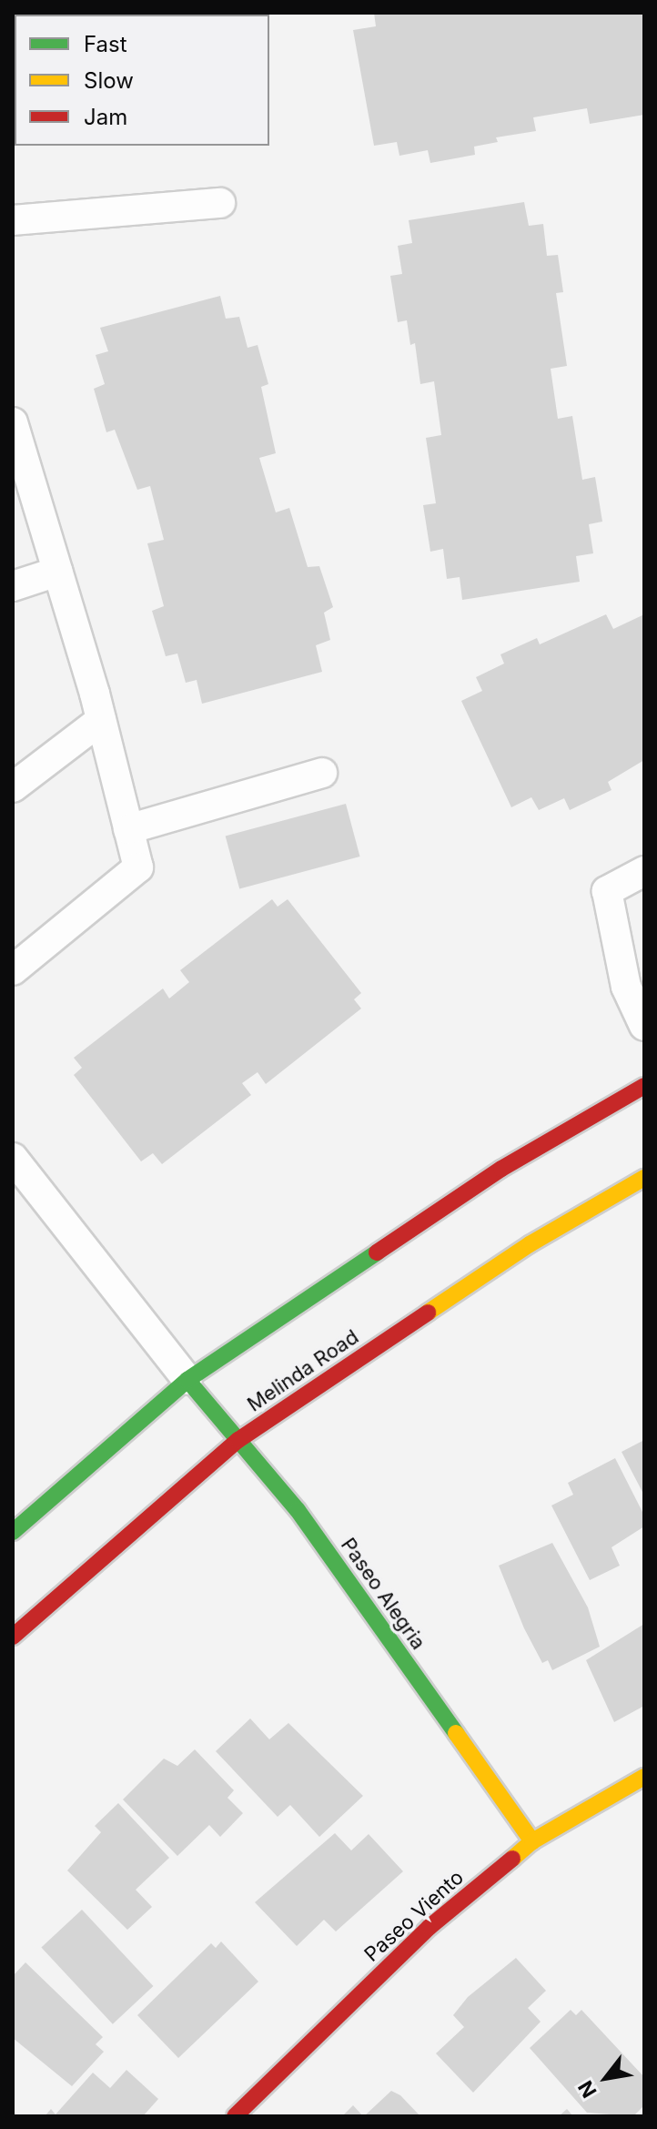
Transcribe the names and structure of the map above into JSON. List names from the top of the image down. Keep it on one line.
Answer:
{"streets":{"main road":["Melinda Road","Paseo Alegria","Paseo Viento"]},"crossings":[["Melinda Road","Paseo Alegria"],["Paseo Alegria","Paseo Viento"]],"legend":["Fast","Slow","Jam"],"north":"bottom left"}
